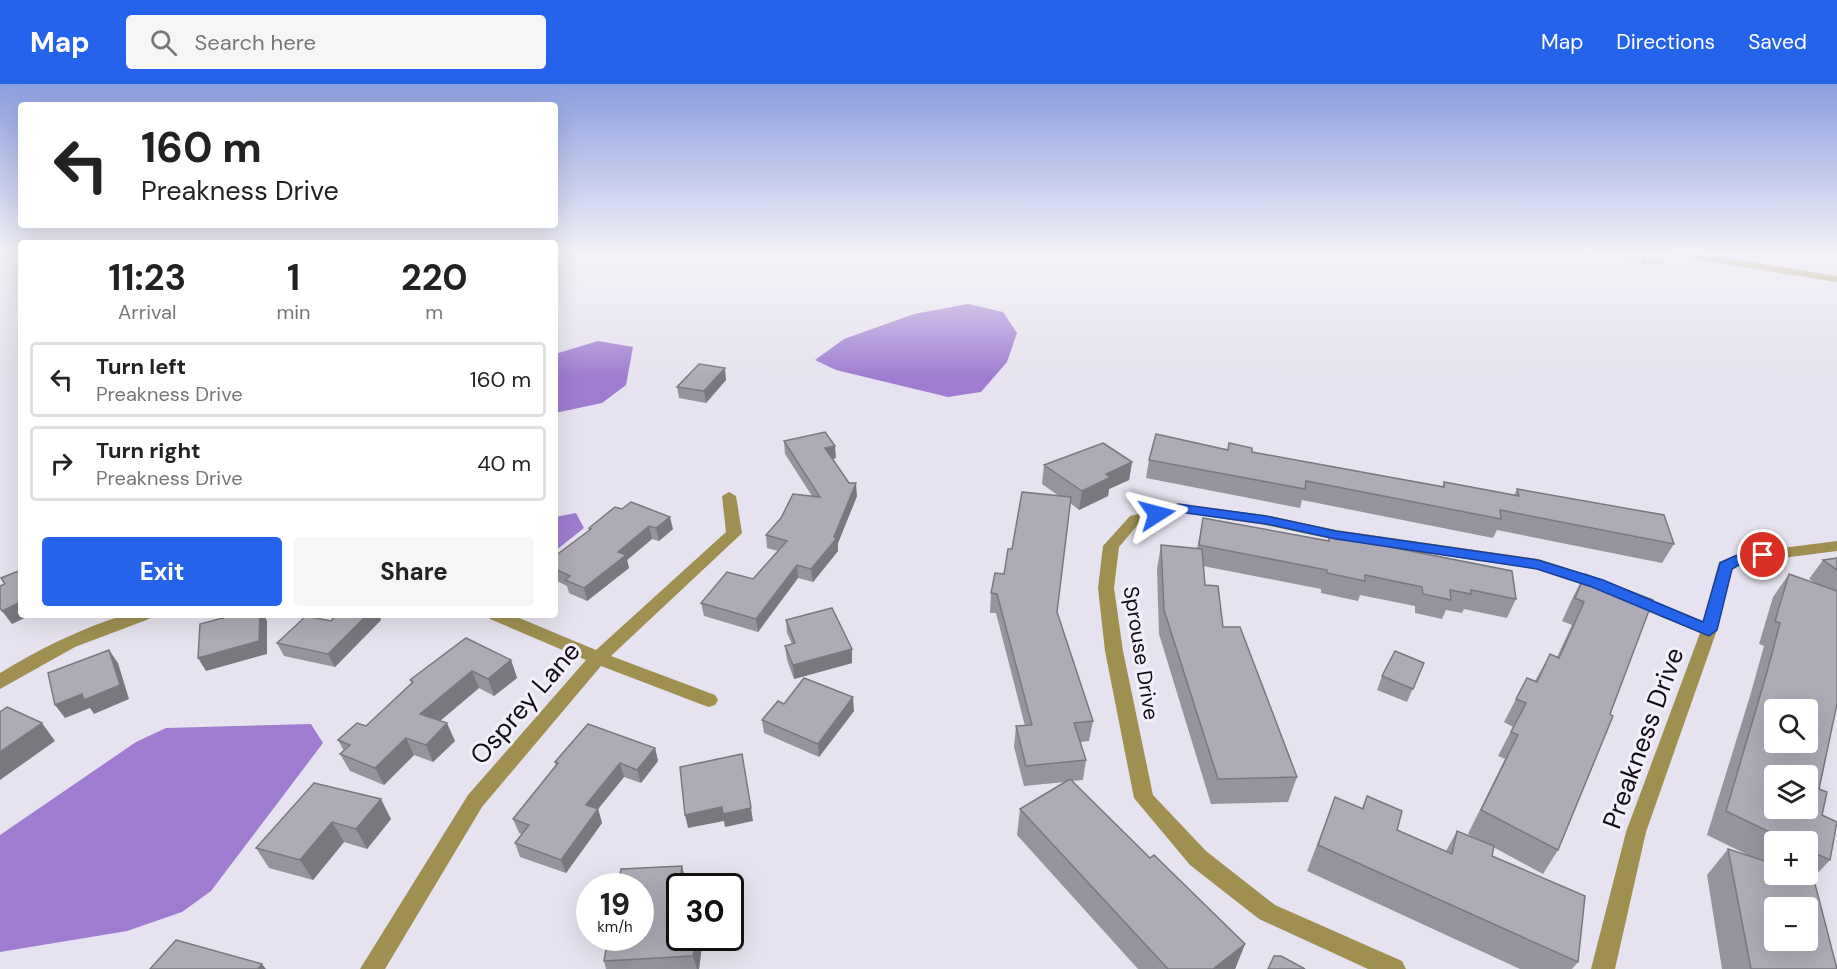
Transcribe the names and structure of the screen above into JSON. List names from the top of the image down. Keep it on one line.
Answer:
{"streets":{"street":["Sprouse Drive","Osprey Lane","Preakness Drive"]},"crossings":[["Sprouse Drive","Preakness Drive"]],"page":{"header":"Map","search":"Search here","nav":["Map","Directions","Saved"],"turn":["160 m","Preakness Drive"],"eta":["11:23","Arrival","1","min","220","m"],"list":[{"name":"Turn left","note":"Preakness Drive","value":"160 m"},{"name":"Turn right","note":"Preakness Drive","value":"40 m"}],"buttons":["Exit","Share"],"map_buttons":["+","−"],"speed":"19 km/h","limit":"30"}}
